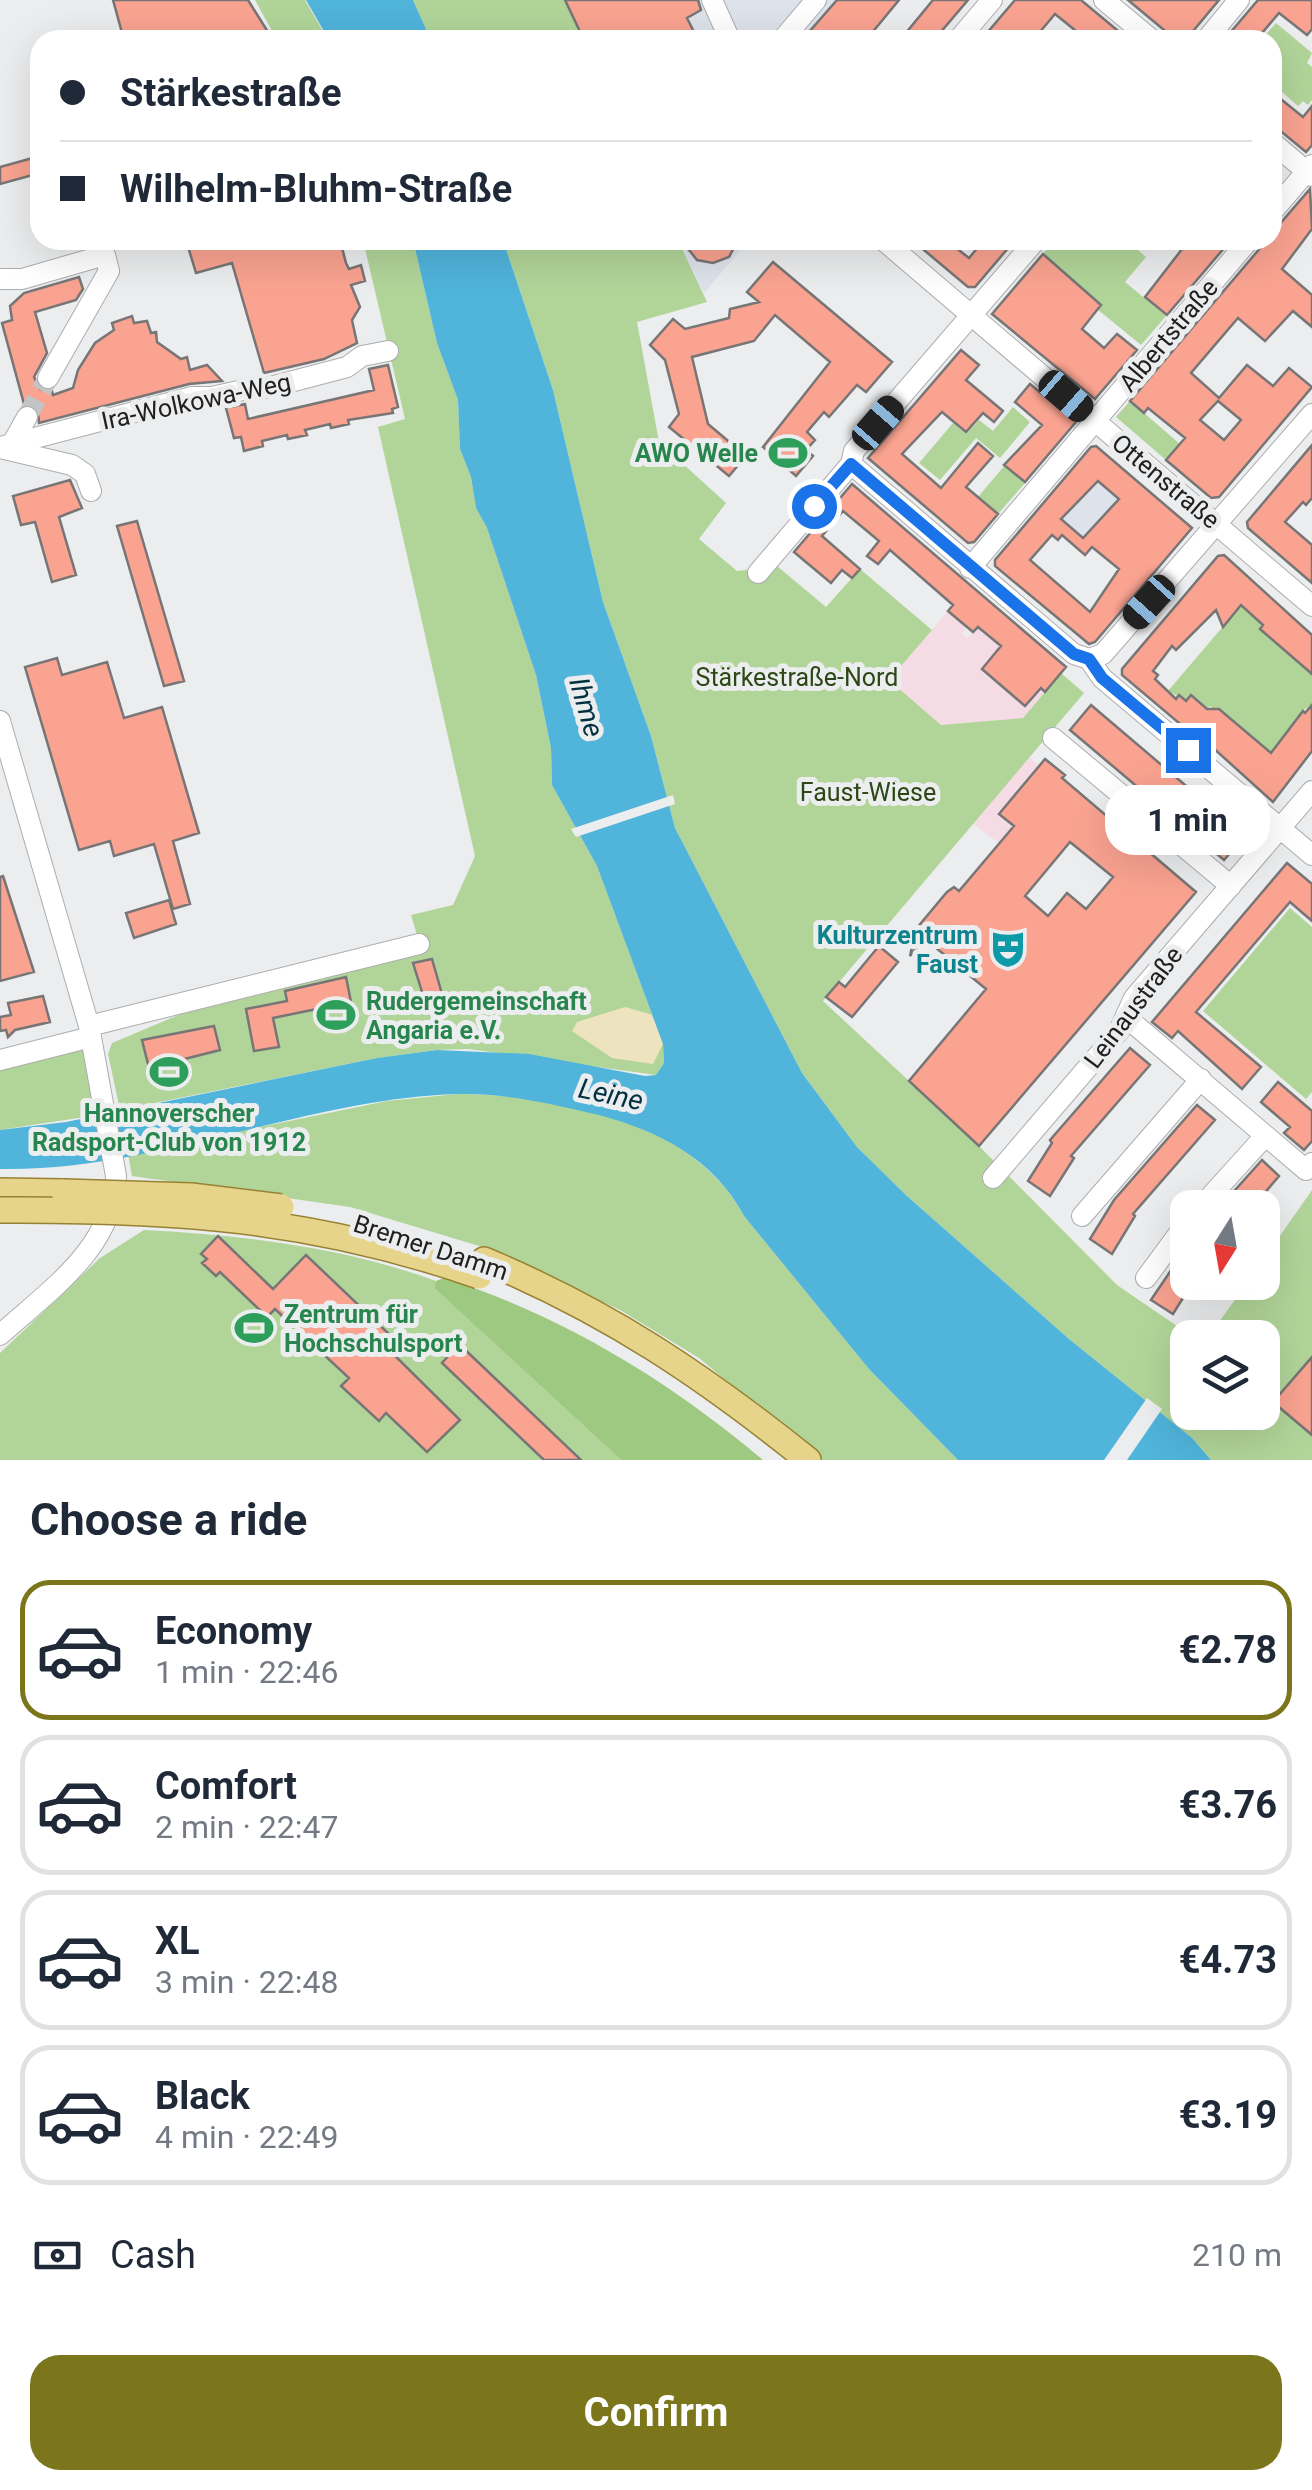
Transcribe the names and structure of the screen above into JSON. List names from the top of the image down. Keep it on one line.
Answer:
{"streets":{"main road":["Bremer Damm"],"street":["Albertstraße","Ira-Wolkowa-Weg","Ottenstraße","Leinaustraße"]},"crossings":[["Albertstraße","Ottenstraße"]],"water":["Ihme","Leine"],"parks":["Stärkestraße-Nord","Faust-Wiese"],"places":{"sports":["AWO Welle","Rudergemeinschaft Angaria e.V.","Hannoverscher Radsport-Club von 1912","Zentrum für Hochschulsport"],"theatre":["Kulturzentrum Faust"]},"north":"bottom","page":{"banner":["Stärkestraße","Wilhelm-Bluhm-Straße"],"bubble":"1 min","heading":"Choose a ride","list":[{"name":"Economy","note":"1 min · 22:46","value":"€2.78"},{"name":"Comfort","note":"2 min · 22:47","value":"€3.76"},{"name":"XL","note":"3 min · 22:48","value":"€4.73"},{"name":"Black","note":"4 min · 22:49","value":"€3.19"}],"pay":["Cash","210 m"],"buttons":"Confirm"}}
